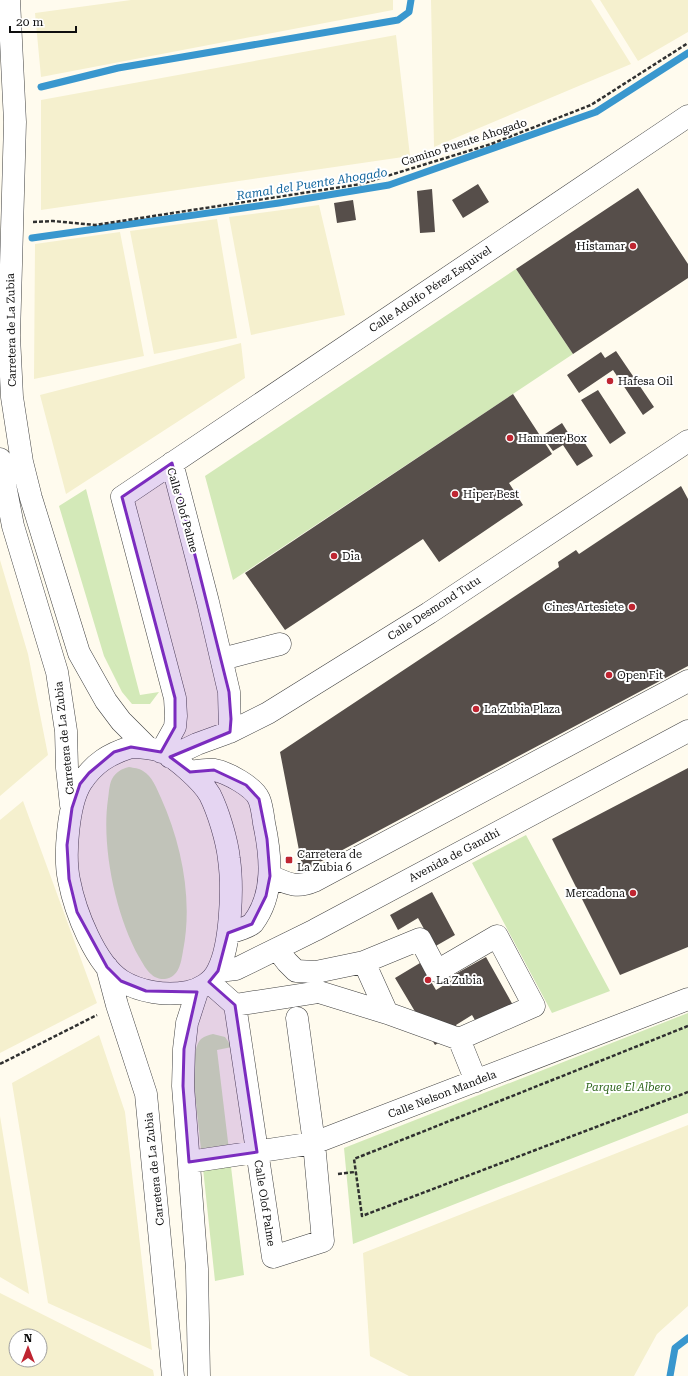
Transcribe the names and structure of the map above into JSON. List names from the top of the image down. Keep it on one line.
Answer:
{"streets":{"street":["Calle Adolfo Pérez Esquivel","Carretera de La Zubia","Calle Olof Palme","Calle Desmond Tutu","Avenida de Gandhi","Calle Nelson Mandela"],"path":["Camino Puente Ahogado"]},"crossings":[["Camino Puente Ahogado","Carretera de La Zubia"],["Calle Adolfo Pérez Esquivel","Calle Olof Palme"],["Carretera de La Zubia","Calle Olof Palme"],["Carretera de La Zubia","Calle Desmond Tutu"],["Carretera de La Zubia","Avenida de Gandhi"],["Calle Olof Palme","Calle Desmond Tutu"],["Calle Olof Palme","Calle Nelson Mandela"]],"water":["Ramal del Puente Ahogado"],"parks":["Parque El Albero"],"places":{"other":["Histamar","Hafesa Oil","Hammer Box","Hiper Best","Dia","Cines Artesiete","Open Fit","La Zubia Plaza","Mercadona","La Zubia"],"transit":["Carretera de La Zubia 6"]},"scale_bar":"20 m","north":"top"}
